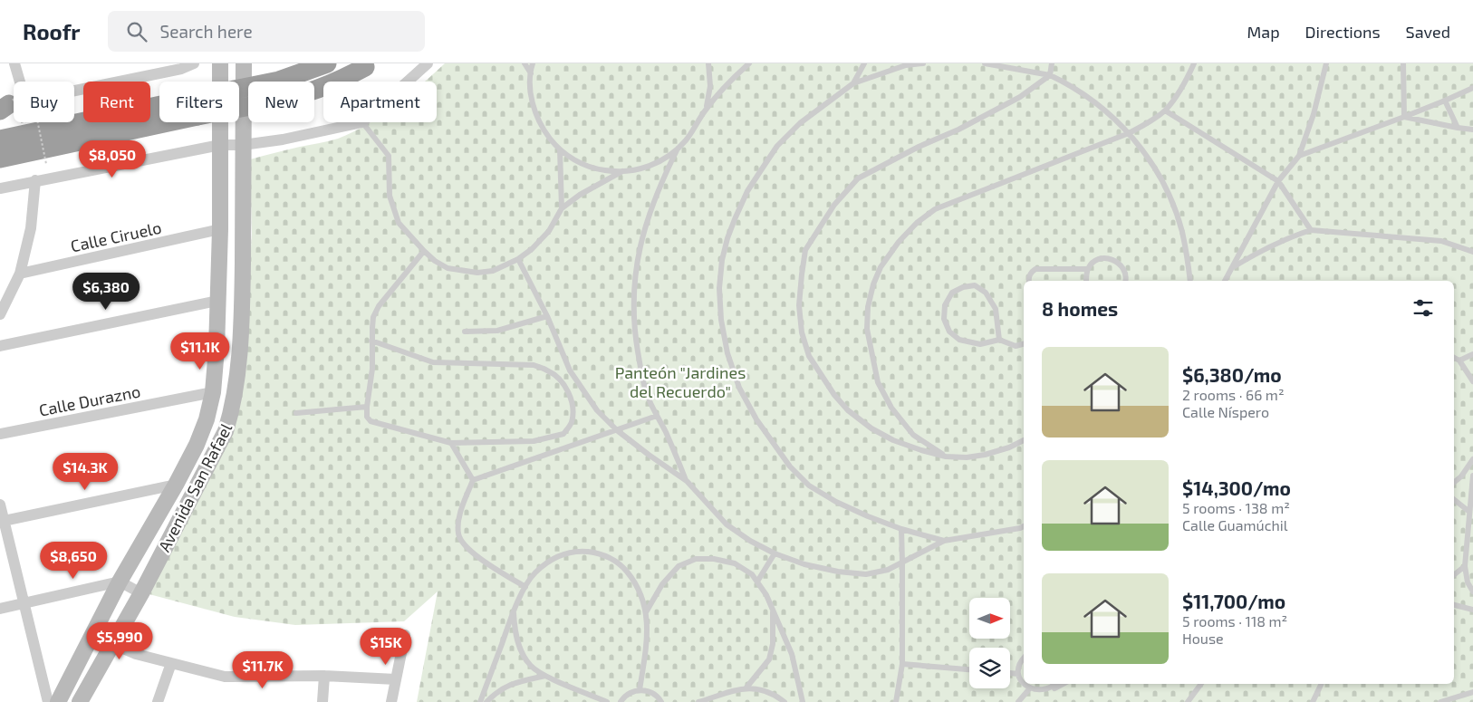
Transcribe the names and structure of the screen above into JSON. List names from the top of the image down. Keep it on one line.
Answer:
{"streets":{"main road":["Avenida San Rafael"],"street":["Calle Ciruelo","Calle Durazno"]},"crossings":[["Calle Ciruelo","Avenida San Rafael"],["Calle Durazno","Avenida San Rafael"]],"parks":["Panteón \"Jardines del Recuerdo\""],"north":"right","page":{"header":"Roofr","search":"Search here","nav":["Map","Directions","Saved"],"chip":["Buy","Rent","Filters","New","Apartment"],"price":["$8,050","$6,380","$11.1K","$14.3K","$8,650","$5,990","$15K","$11.7K"],"heading":"8 homes","list":[{"name":"$6,380/mo","note":"2 rooms · 66 m² · Calle Níspero"},{"name":"$14,300/mo","note":"5 rooms · 138 m² · Calle Guamúchil"},{"name":"$11,700/mo","note":"5 rooms · 118 m² · House"}]}}
